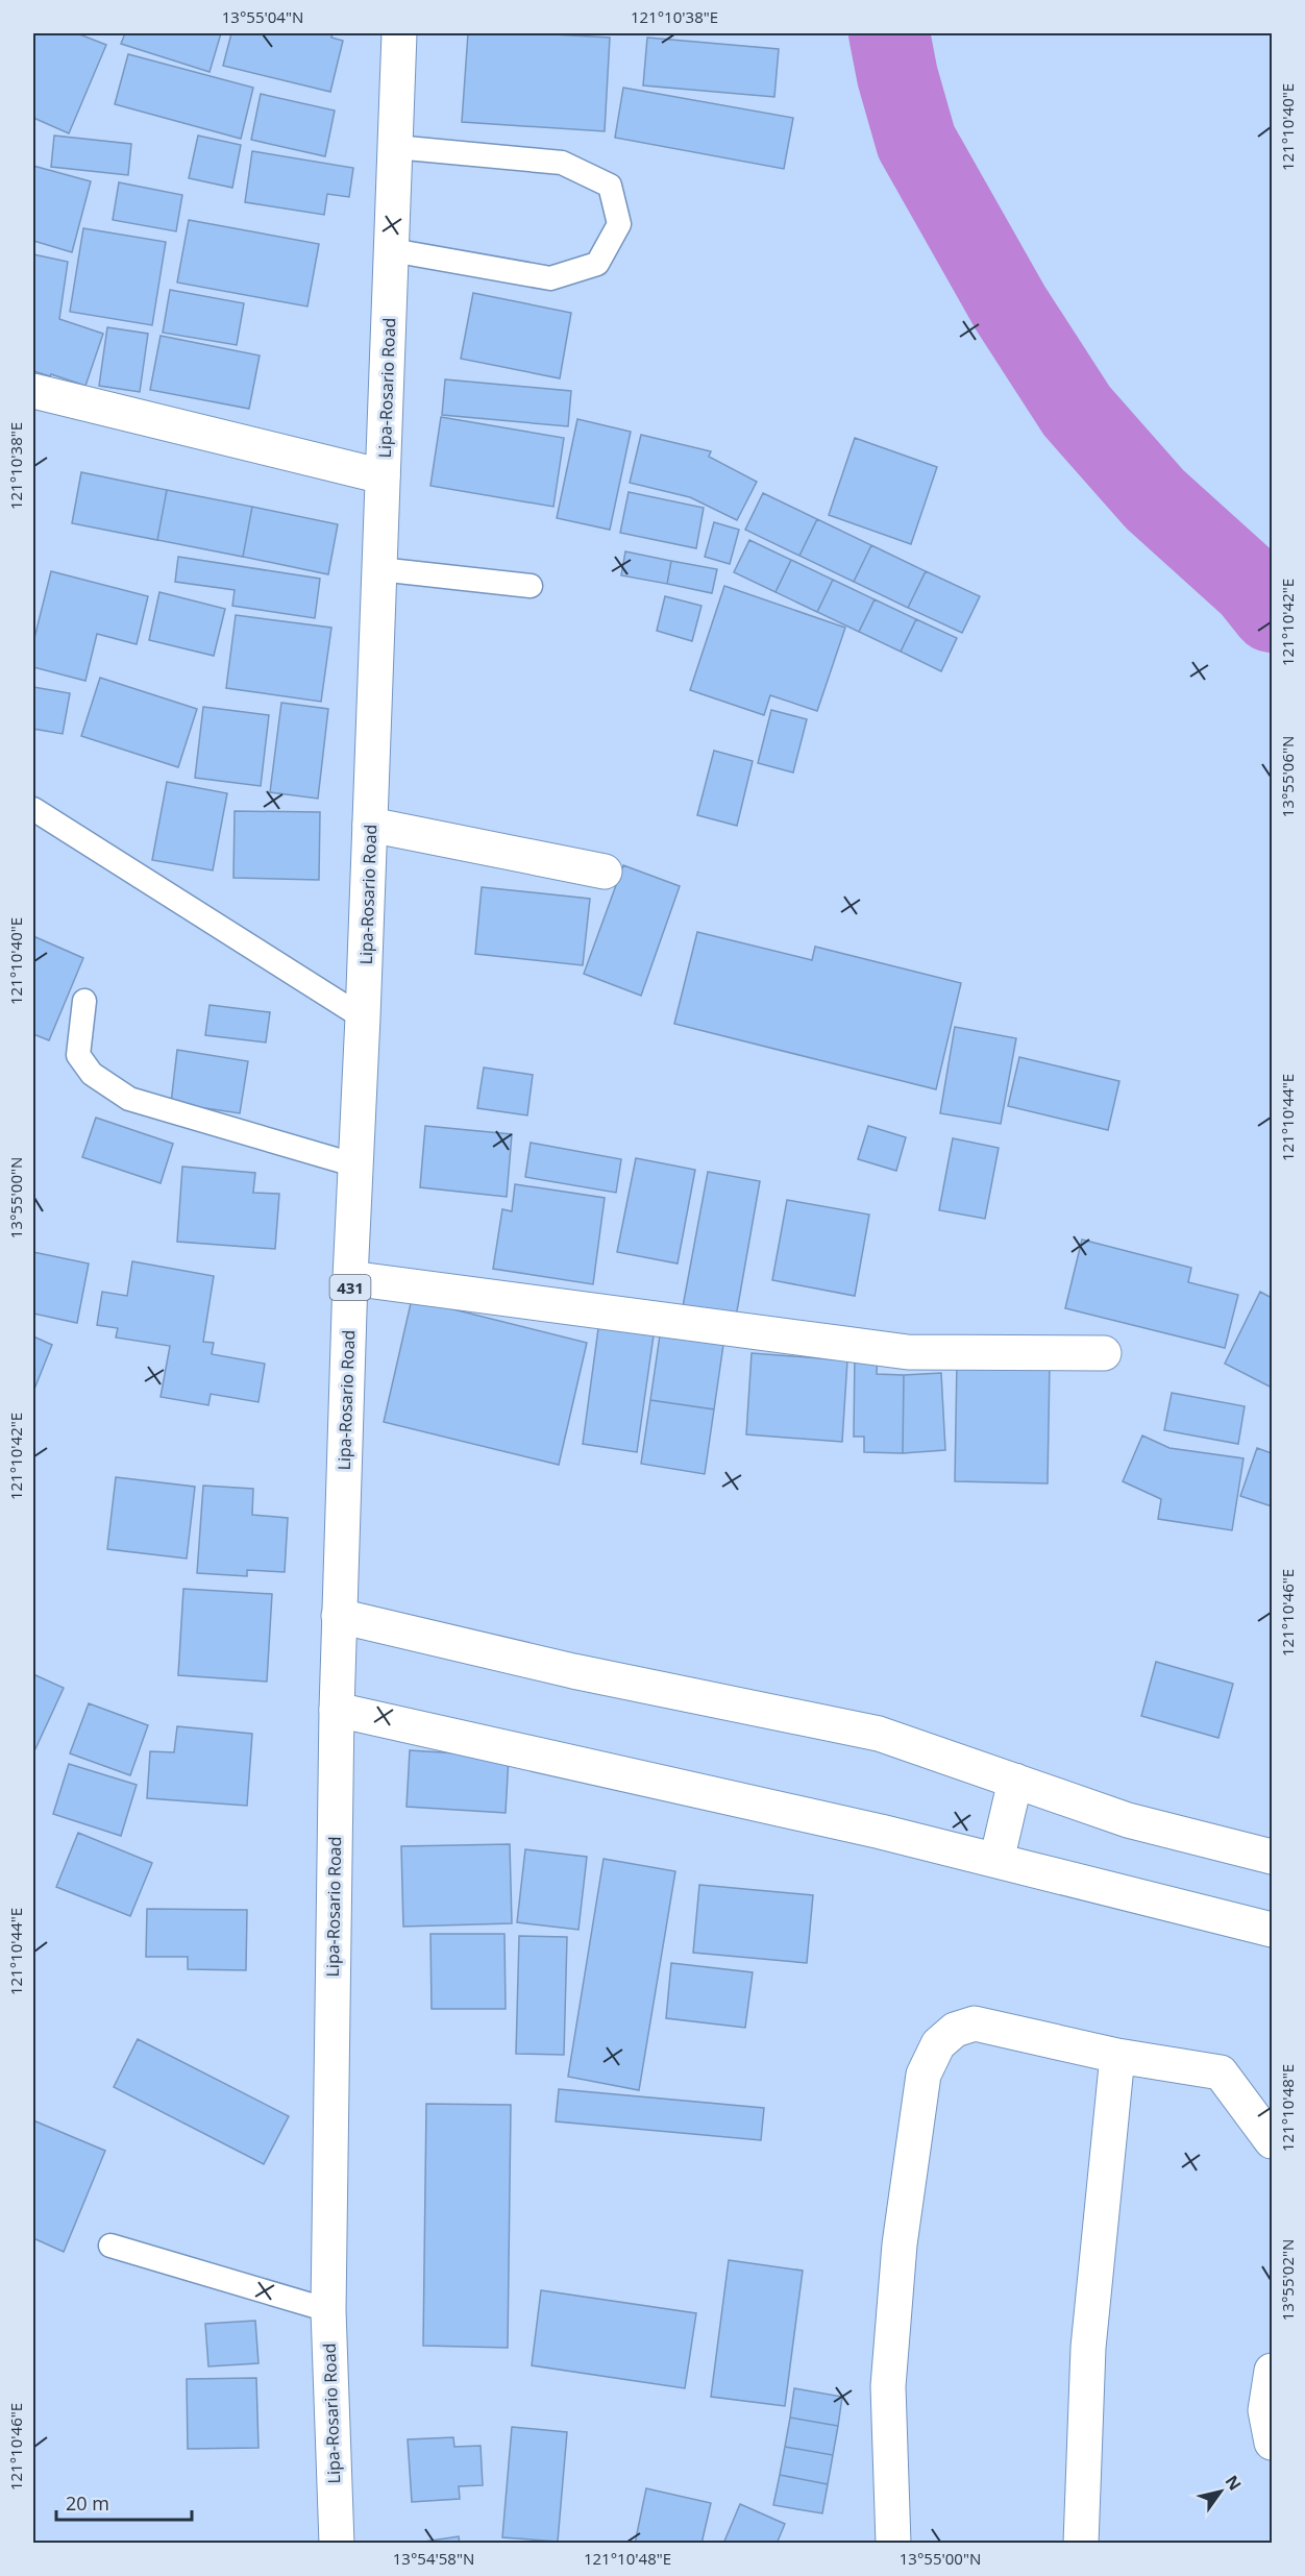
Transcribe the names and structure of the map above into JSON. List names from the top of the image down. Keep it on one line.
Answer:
{"streets":{"street":["Lipa-Rosario Road","431"]},"scale_bar":"20 m","north":"top right","coordinates":["13°55'04\"N","121°10'38\"E","121°10'40\"E","121°10'42\"E","13°55'06\"N","121°10'44\"E","13°55'00\"N","121°10'46\"E","121°10'48\"E","13°55'02\"N","13°54'58\"N"]}
